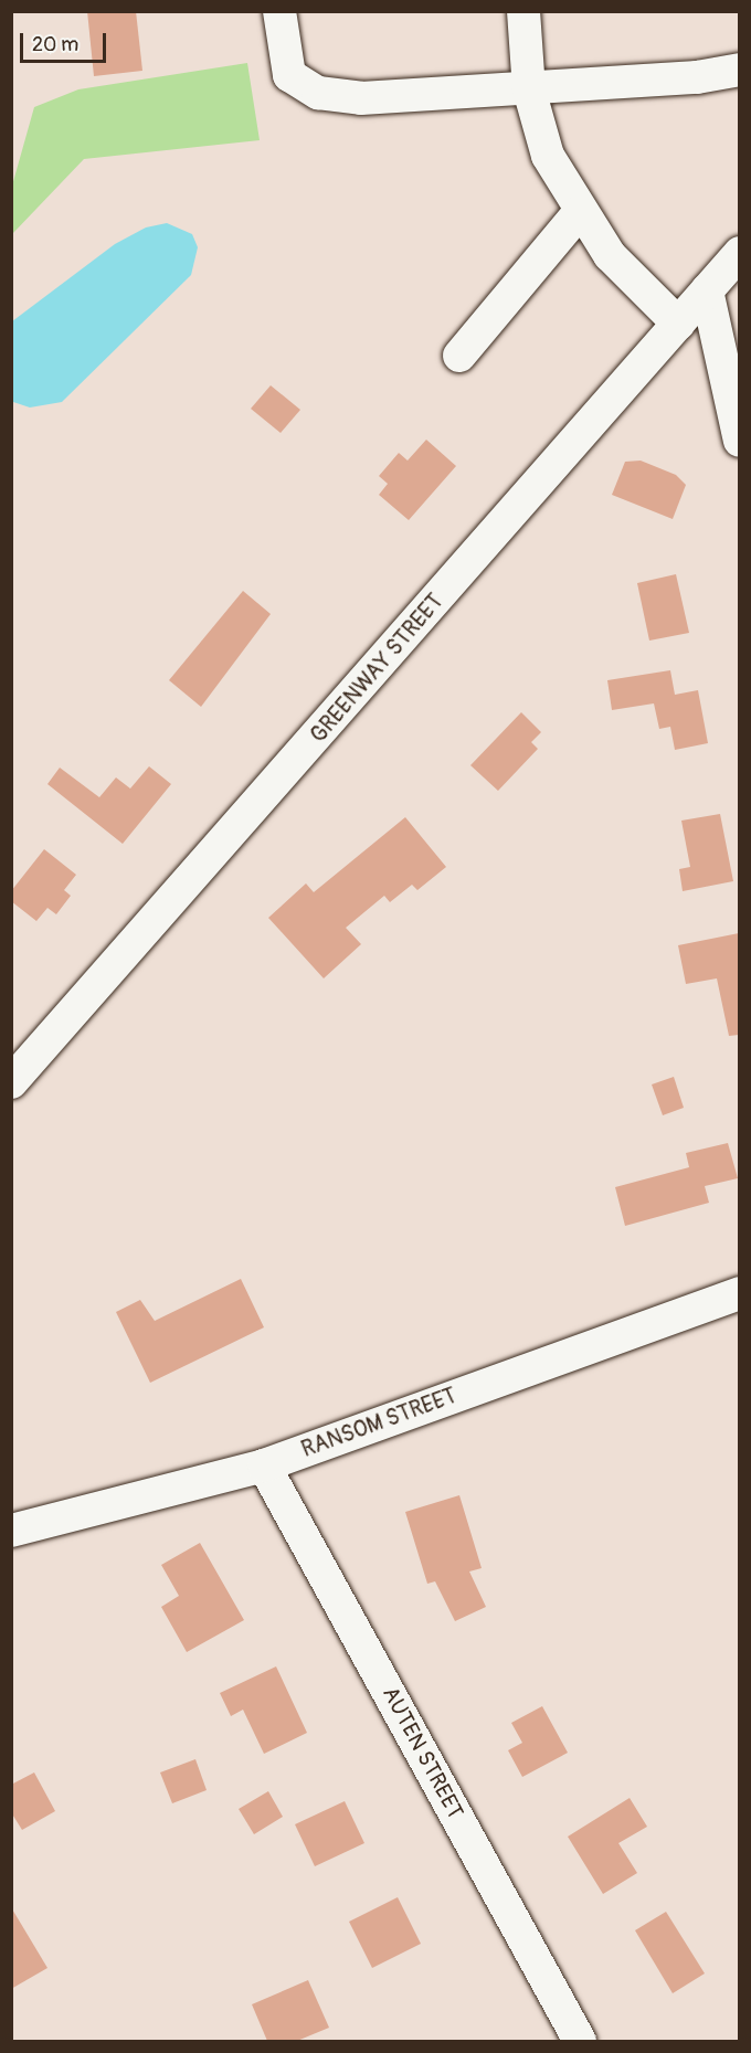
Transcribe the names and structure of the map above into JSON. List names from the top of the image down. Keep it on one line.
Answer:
{"streets":{"street":["GREENWAY STREET","RANSOM STREET","AUTEN STREET"]},"crossings":[["RANSOM STREET","AUTEN STREET"]],"scale_bar":"20 m"}
